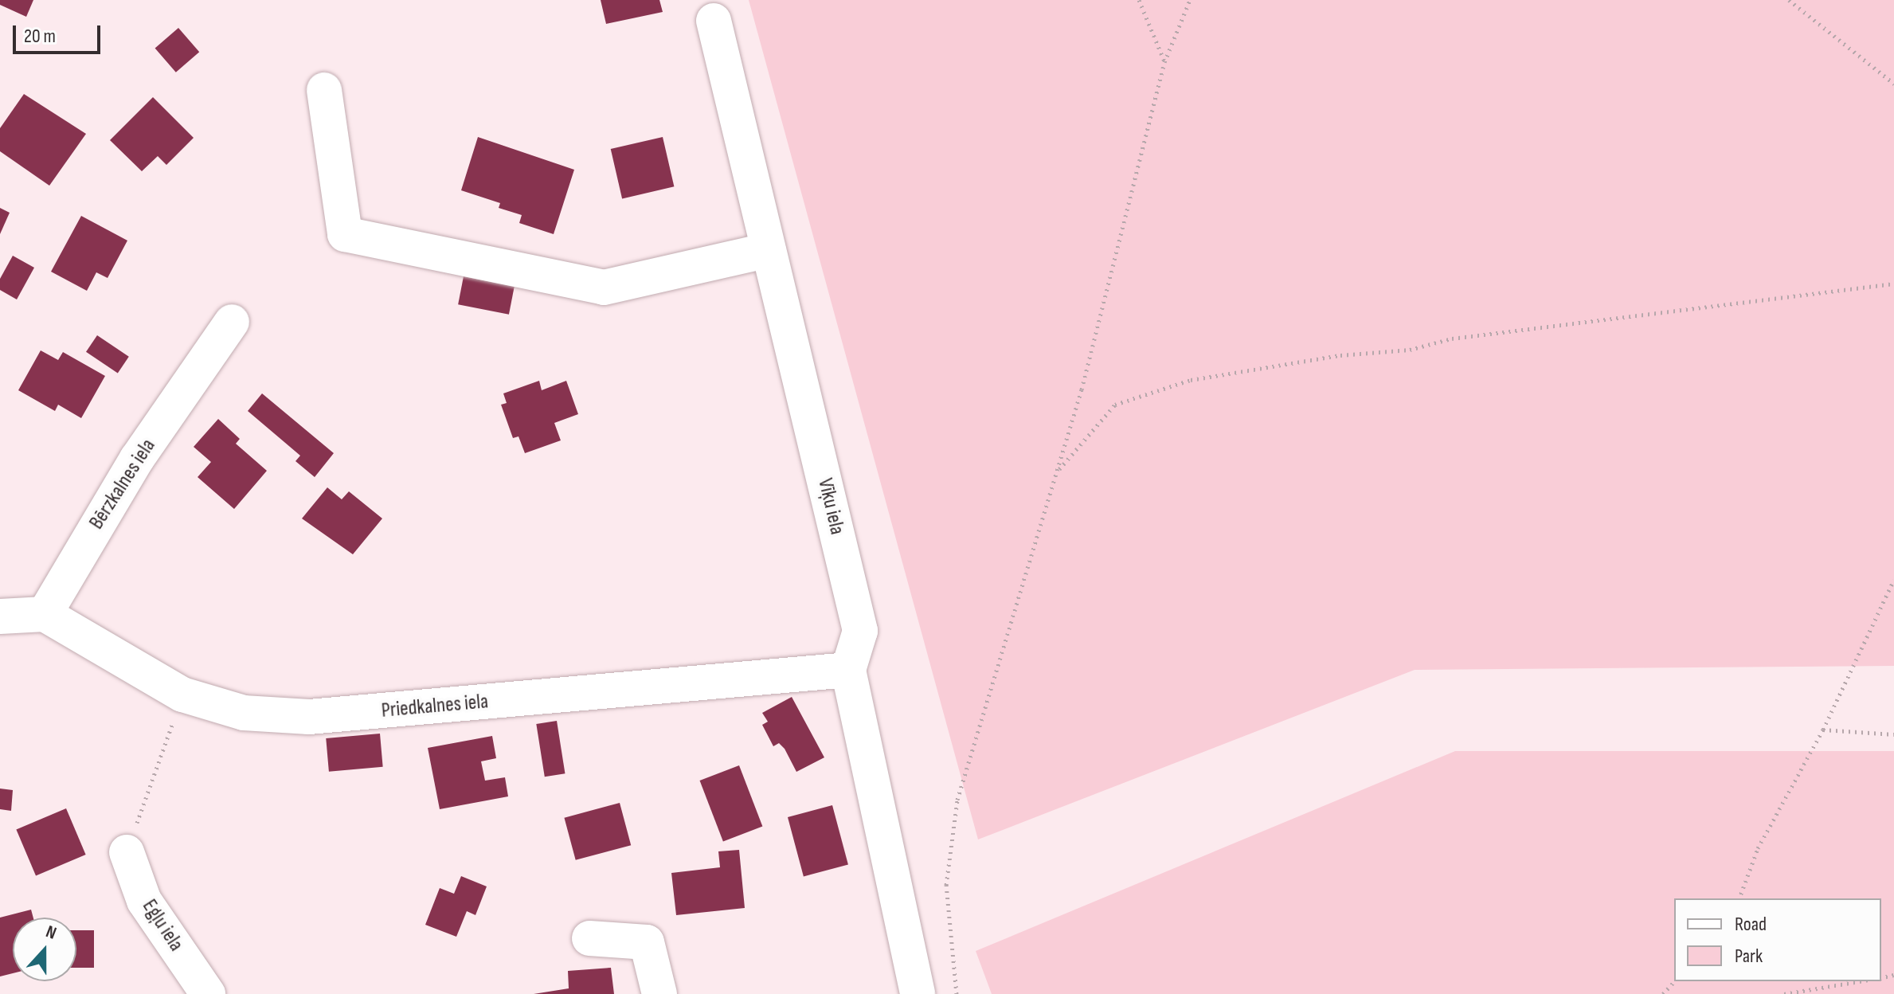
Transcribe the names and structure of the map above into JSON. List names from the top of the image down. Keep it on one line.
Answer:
{"streets":{"street":["Bērzkalnes iela","Vīķu iela","Priedkalnes iela","Egļu iela"]},"crossings":[["Bērzkalnes iela","Priedkalnes iela"],["Vīķu iela","Priedkalnes iela"]],"legend":["Road","Park"],"scale_bar":"20 m","north":"top"}
